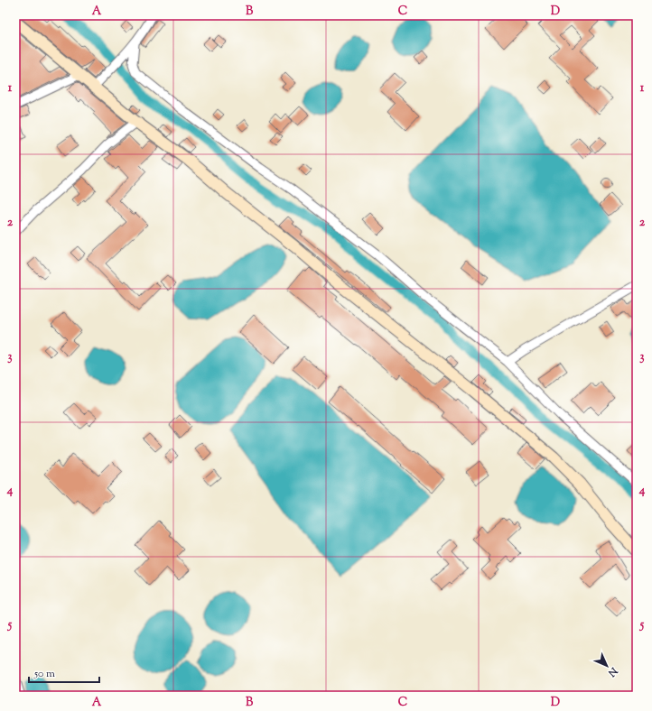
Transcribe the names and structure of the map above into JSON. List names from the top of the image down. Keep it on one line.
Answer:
{"scale_bar":"50 m","north":"bottom right","grid":{"columns":["A","B","C","D"],"rows":["1","2","3","4","5"]}}
